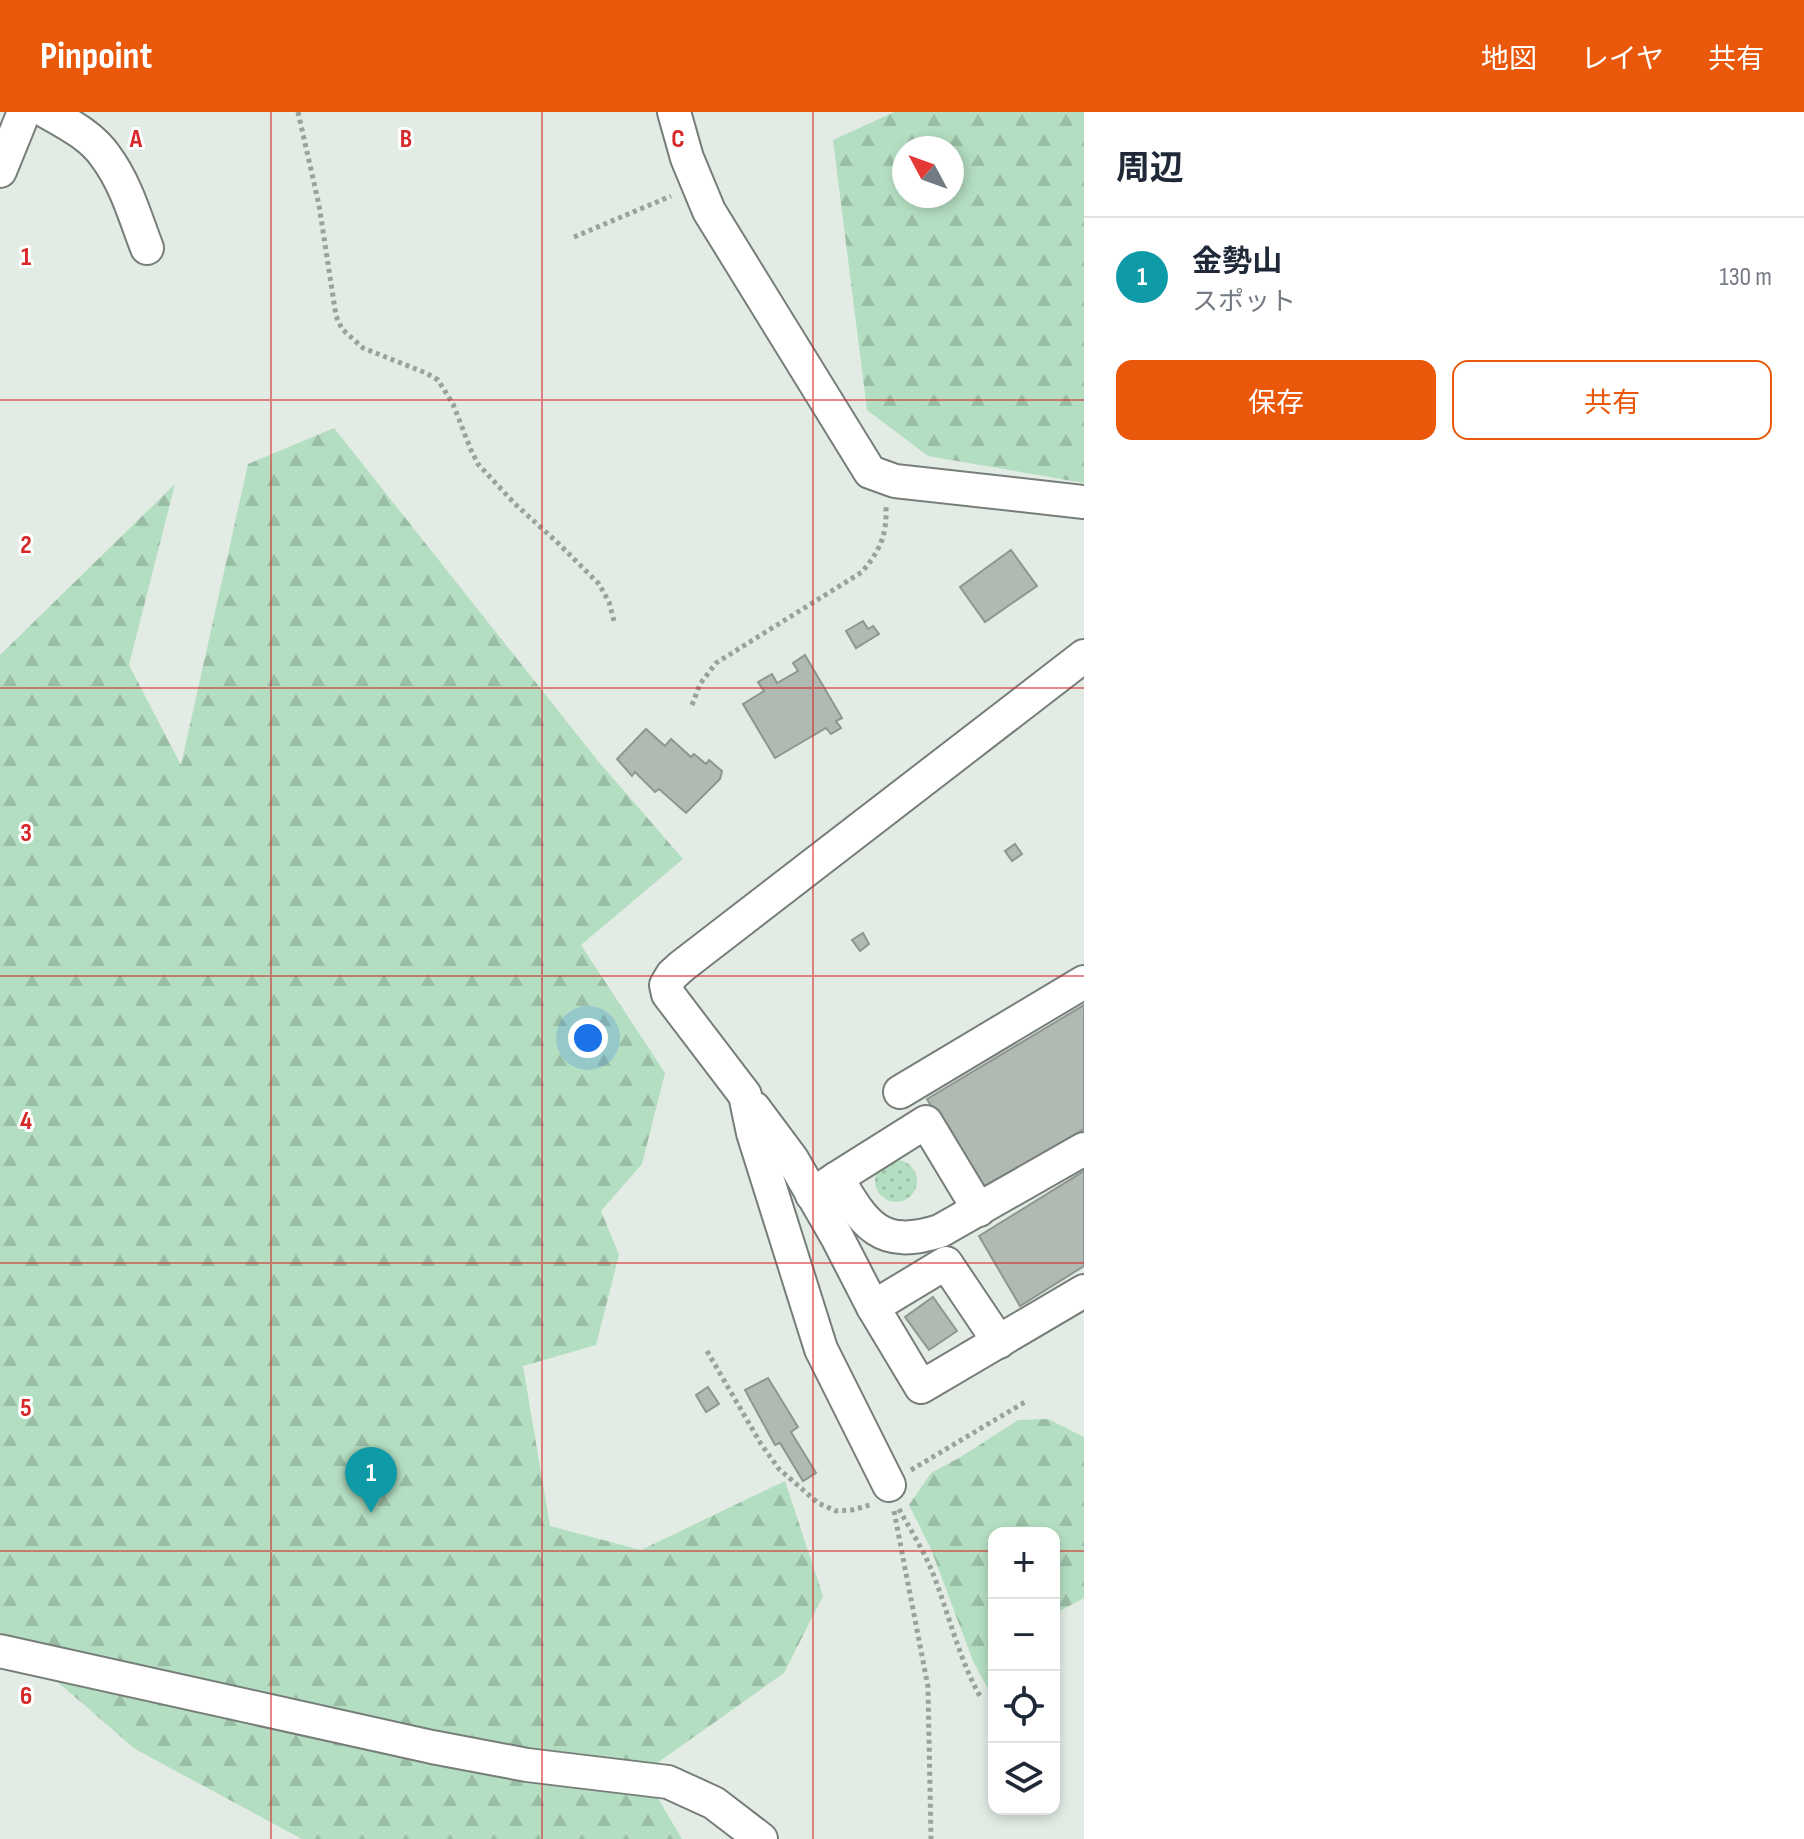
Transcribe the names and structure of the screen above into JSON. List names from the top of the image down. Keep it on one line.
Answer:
{"north":"top left","page":{"header":"Pinpoint","nav":["地図","レイヤ","共有"],"heading":"周辺","list":[{"mark":"1","name":"金勢山","note":"スポット","value":"130 m"}],"buttons":["保存","共有"],"pins":"1","map_buttons":["+","−"]},"grid":{"columns":["A","B","C"],"rows":["1","2","3","4","5","6"]}}
